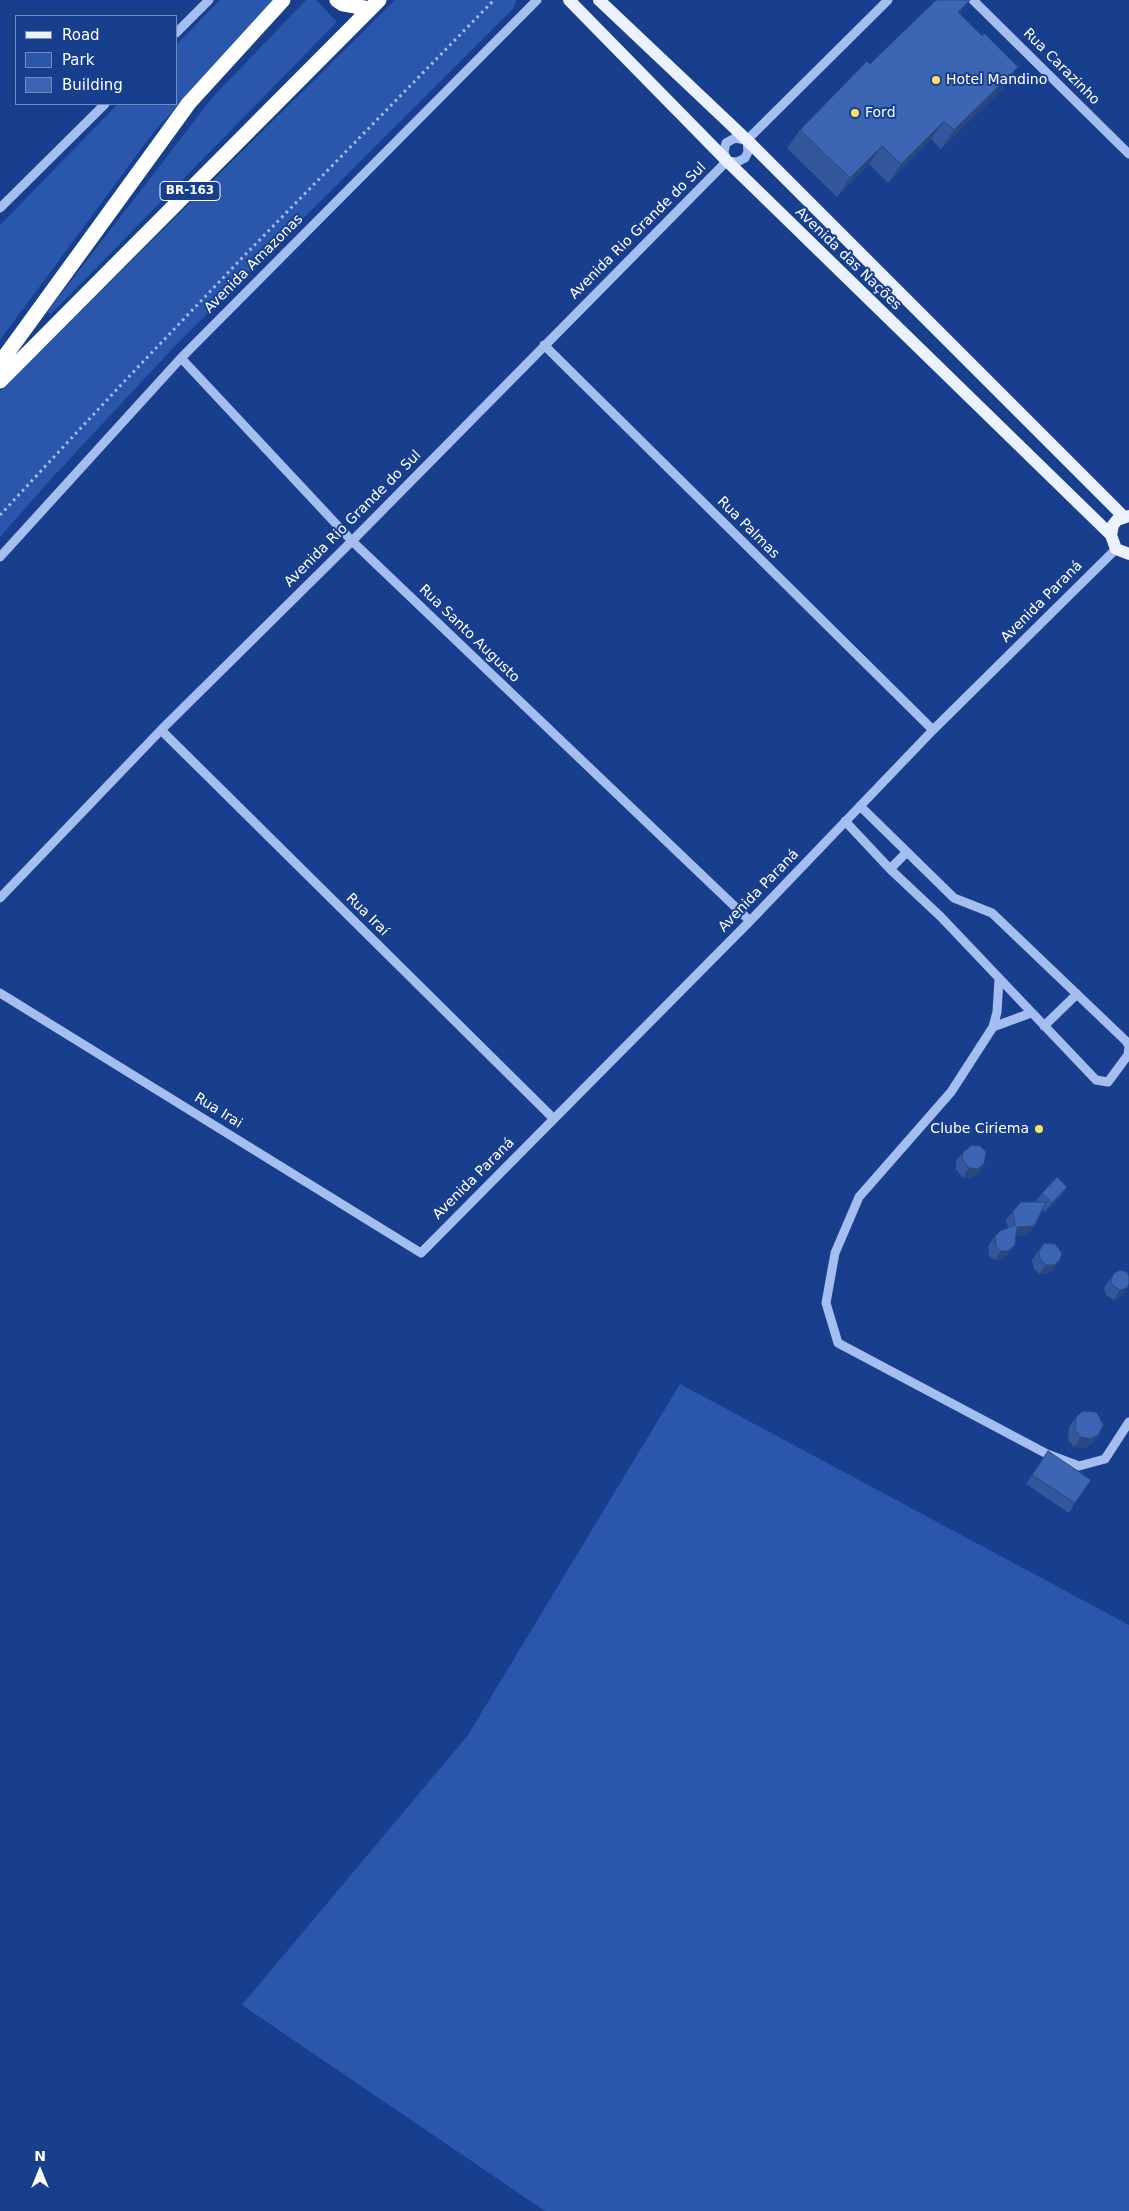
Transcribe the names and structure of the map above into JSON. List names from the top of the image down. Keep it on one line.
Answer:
{"streets":{"highway":["BR-163"],"main road":["Avenida das Nações"],"street":["Rua Carazinho","Avenida Rio Grande do Sul","Avenida Amazonas","Rua Palmas","Avenida Paraná","Rua Santo Augusto","Rua Iraí","Rua Irai"]},"crossings":[["Avenida Rio Grande do Sul","Avenida das Nações"],["Avenida Rio Grande do Sul","Rua Palmas"],["Avenida Rio Grande do Sul","Rua Santo Augusto"],["Avenida Rio Grande do Sul","Rua Iraí"],["Avenida Amazonas","Rua Santo Augusto"],["Rua Palmas","Avenida Paraná"],["Avenida Paraná","Rua Santo Augusto"],["Avenida Paraná","Rua Iraí"],["Avenida Paraná","Rua Irai"]],"places":["Hotel Mandino","Ford","Clube Ciriema"],"legend":["Road","Park","Building"],"north":"top"}
